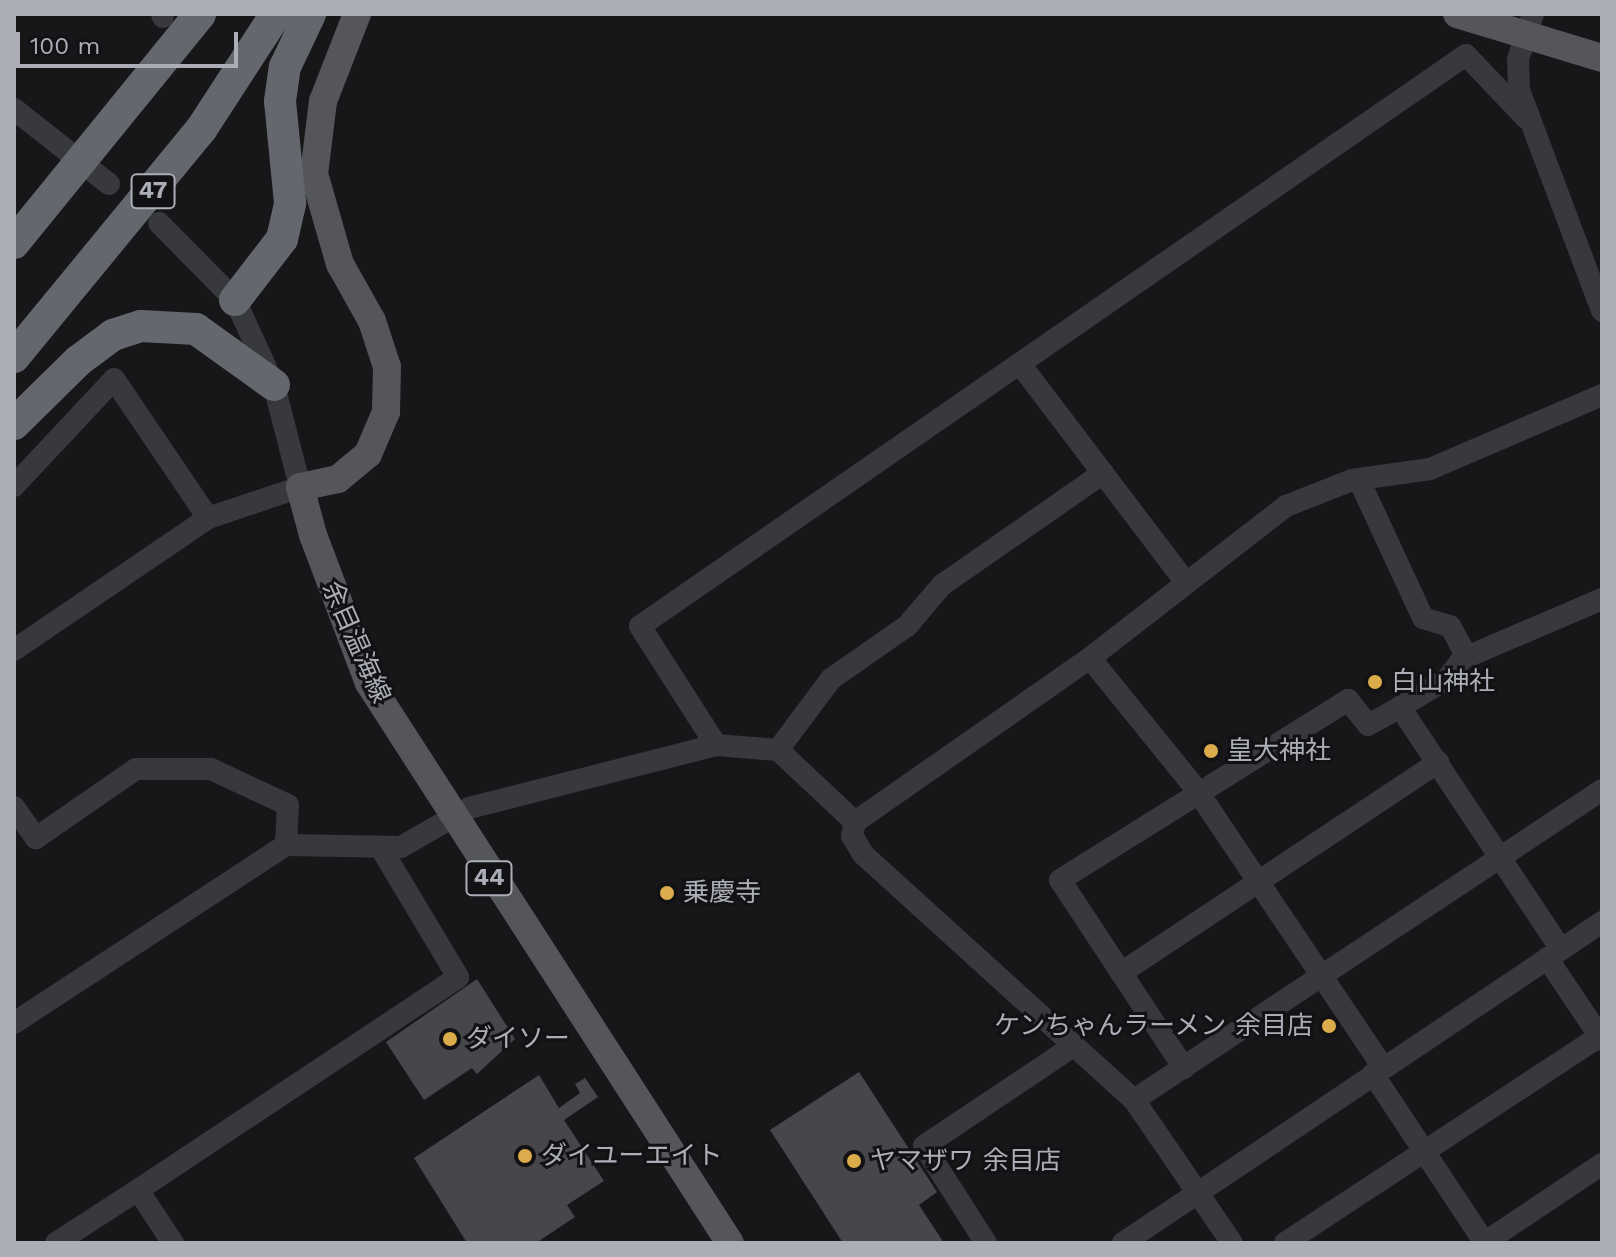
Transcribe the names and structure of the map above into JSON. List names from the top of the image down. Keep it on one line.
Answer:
{"streets":{"highway":["47"],"main road":["余目温海線","44"]},"places":["白山神社","皇大神社","乗慶寺","ケンちゃんラーメン 余目店","ダイソー","ダイユーエイト","ヤマザワ 余目店"],"scale_bar":"100 m"}
